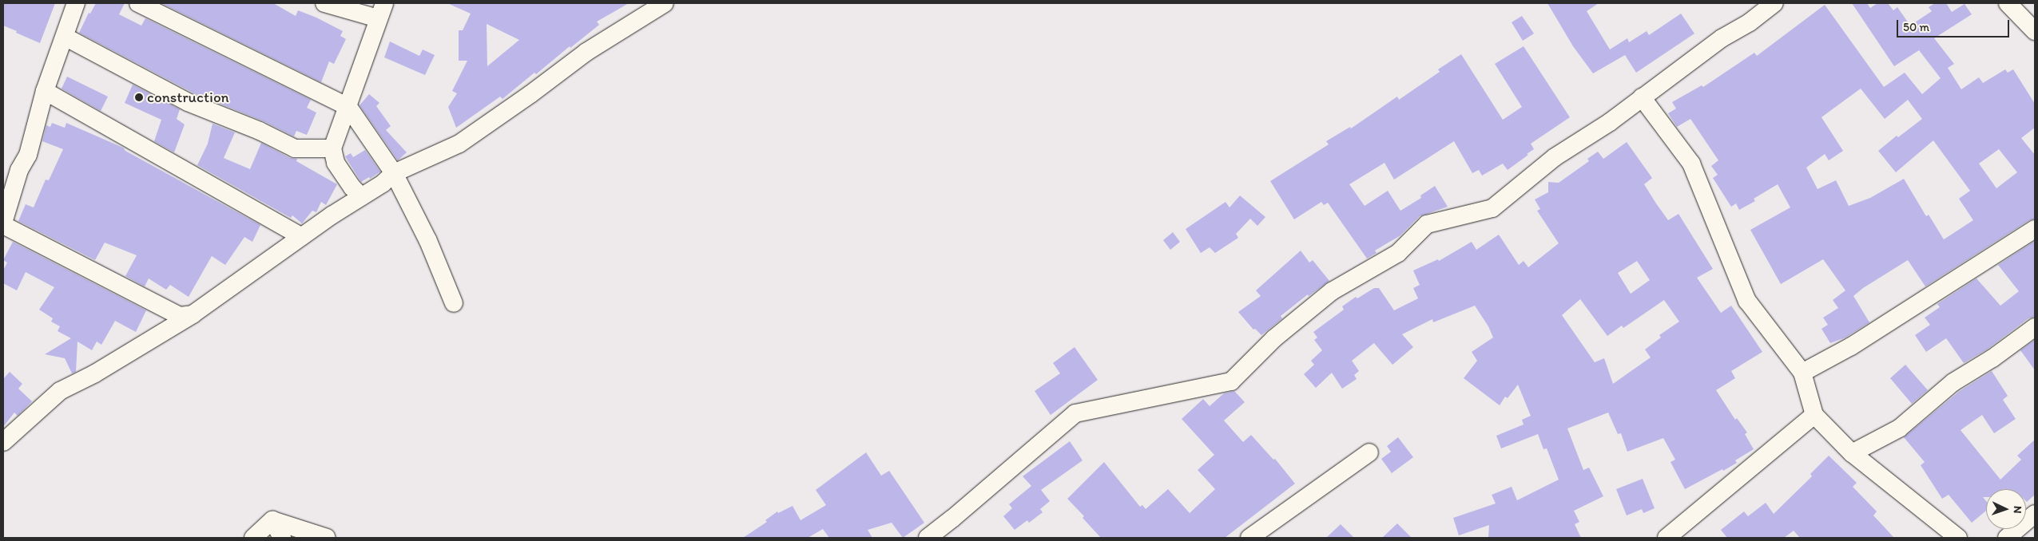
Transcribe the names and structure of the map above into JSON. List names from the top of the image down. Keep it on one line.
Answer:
{"places":["construction"],"scale_bar":"50 m","north":"right"}
